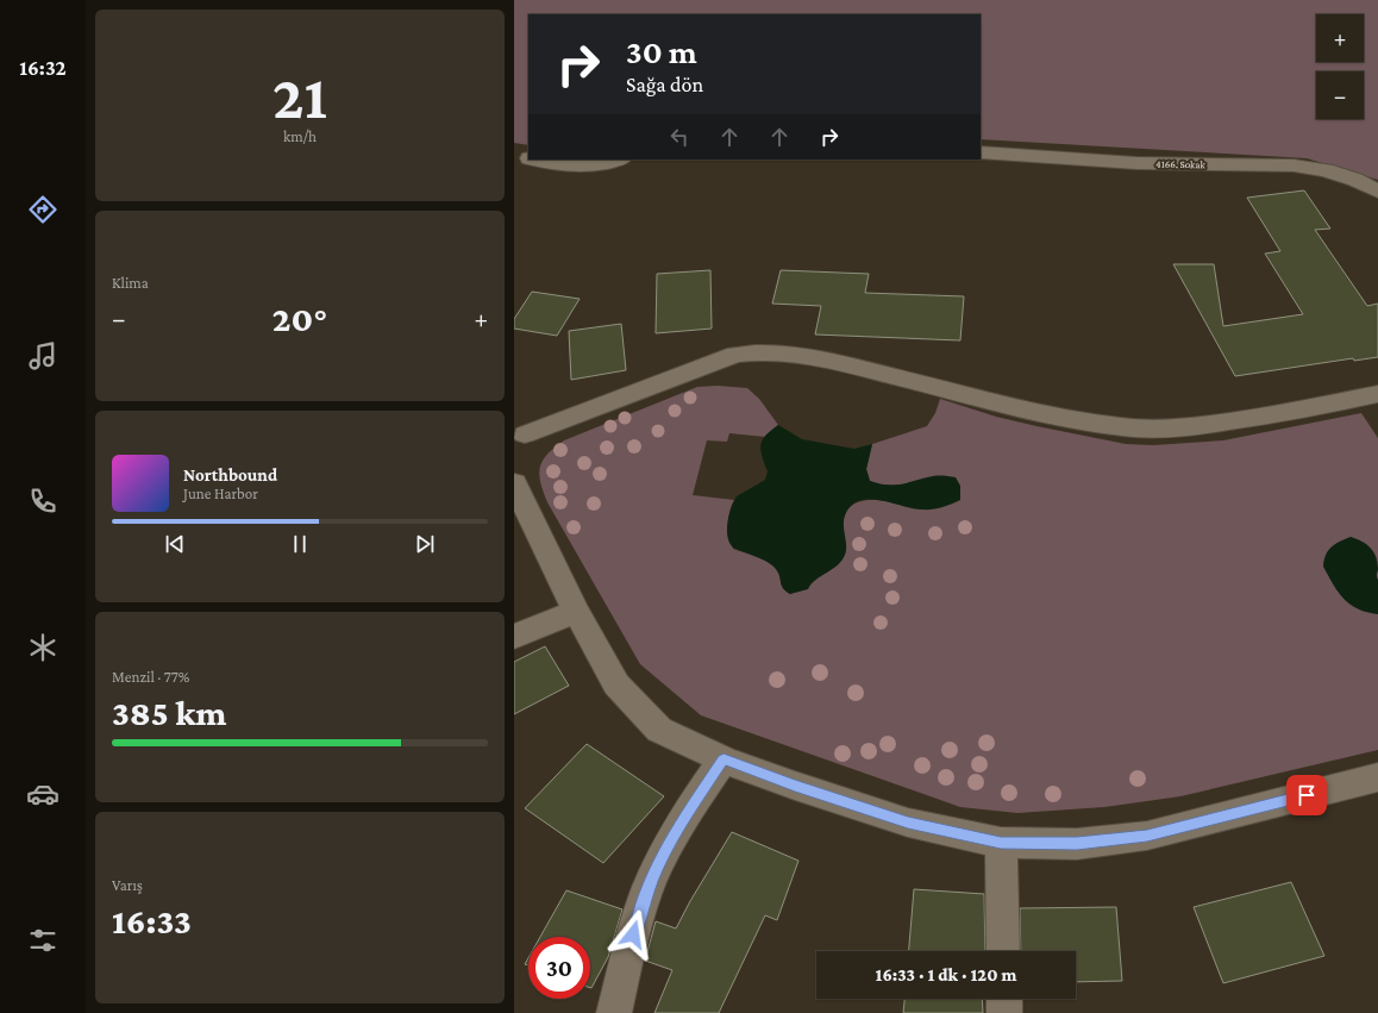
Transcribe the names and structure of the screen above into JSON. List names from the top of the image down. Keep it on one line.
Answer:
{"streets":{"street":["4166. Sokak"]},"page":{"tabs":"16:32","tile":[["21","km/h"],"Klima",["Menzil · 77%","385 km"],["Varış","16:33"]],"map_buttons":["+","−"],"turn":["30 m","Sağa dön"],"heat":["−","20°","+"],"song":["Northbound","June Harbor"],"limit":"30","trip":"16:33 · 1 dk · 120 m"}}
